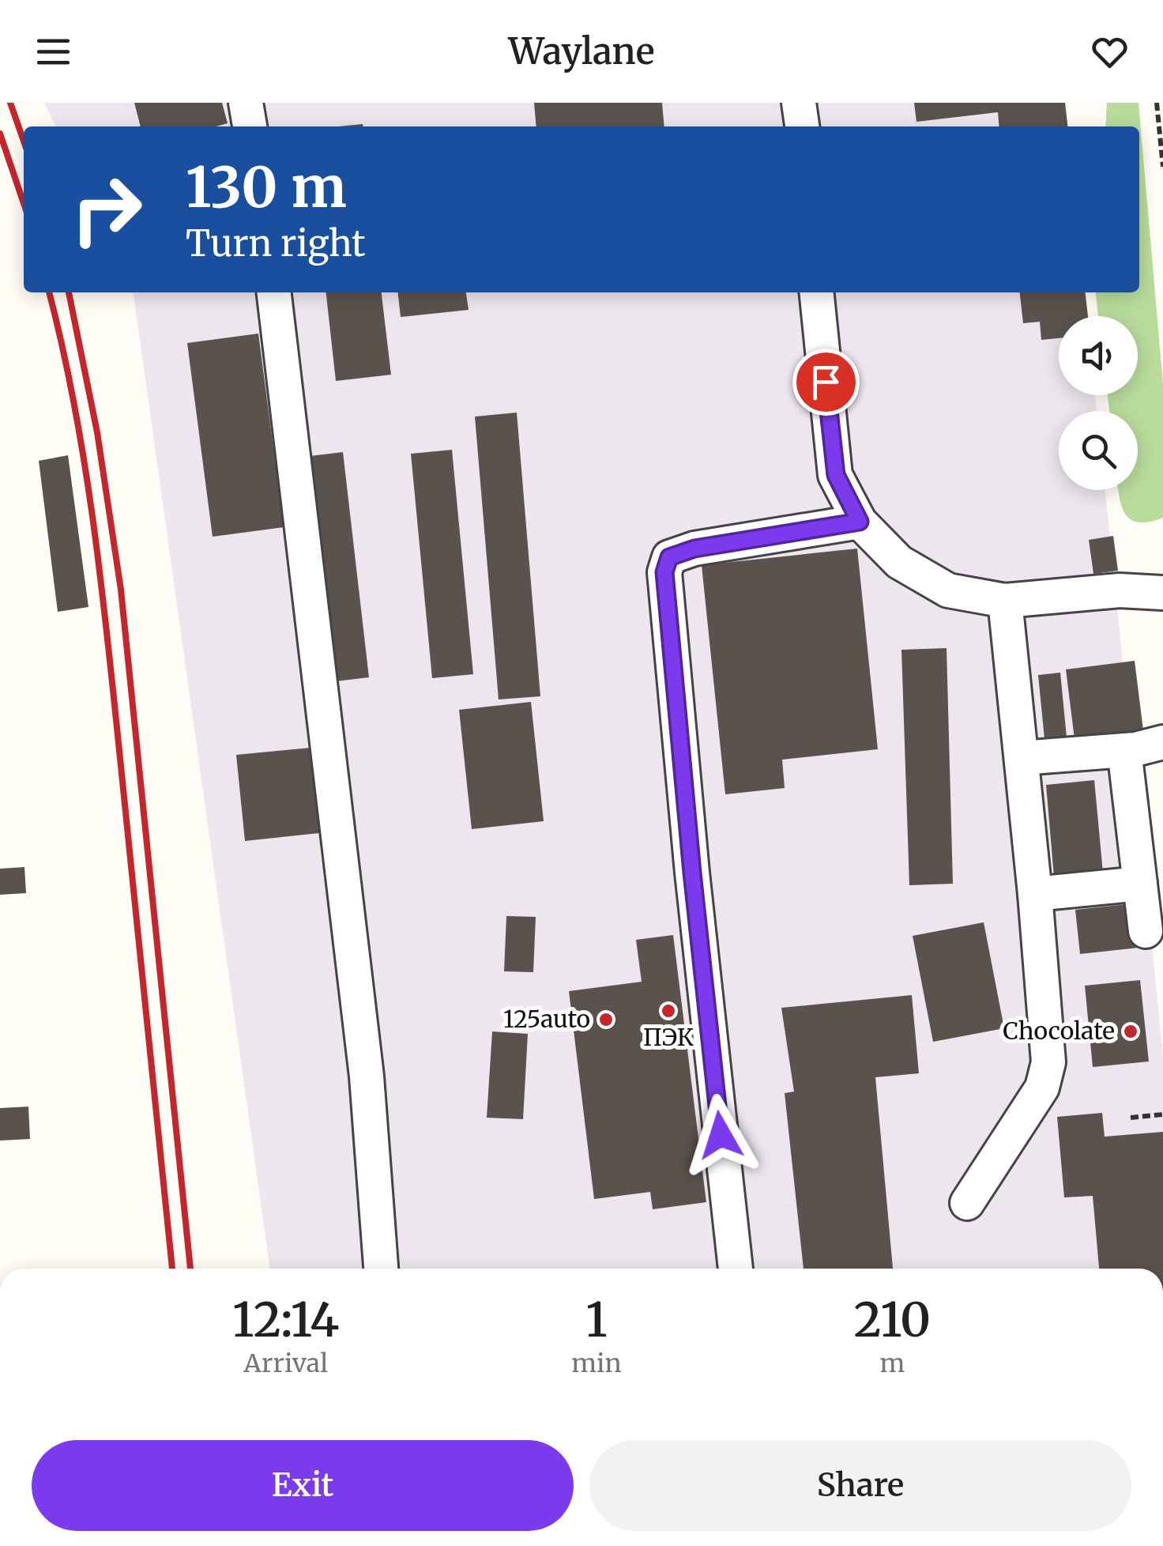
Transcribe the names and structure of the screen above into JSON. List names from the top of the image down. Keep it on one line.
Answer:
{"places":["ПЭК","125auto","Chocolate"],"page":{"header":"Waylane","turn":["130 m","Turn right"],"eta":["12:14","Arrival","1","min","210","m"],"buttons":["Exit","Share"]}}
